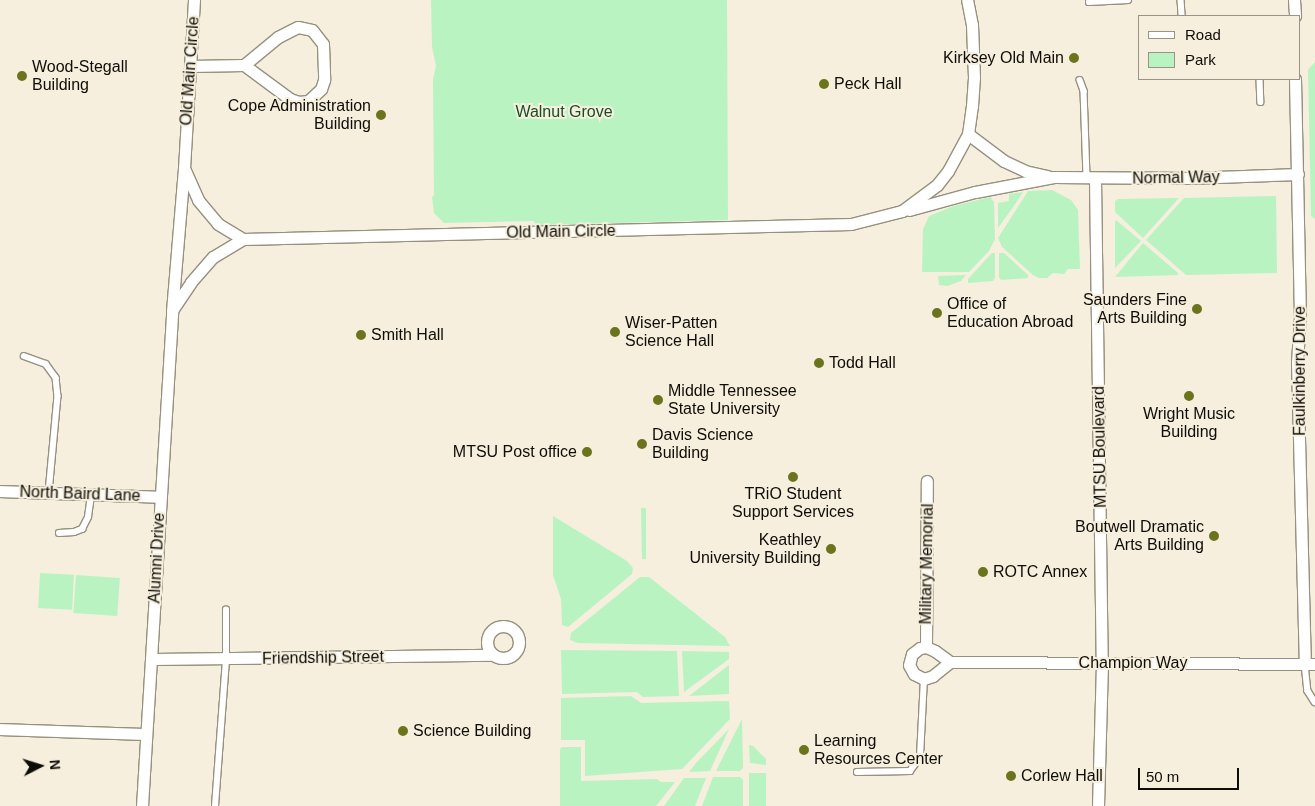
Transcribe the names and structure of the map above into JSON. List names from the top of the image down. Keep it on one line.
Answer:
{"streets":{"street":["Old Main Circle","Normal Way","Faulkinberry Drive","MTSU Boulevard","North Baird Lane","Alumni Drive","Military Memorial","Friendship Street","Champion Way"]},"crossings":[["Old Main Circle","Normal Way"],["Old Main Circle","Alumni Drive"],["Normal Way","Faulkinberry Drive"],["Normal Way","MTSU Boulevard"],["Faulkinberry Drive","Champion Way"],["MTSU Boulevard","Champion Way"],["North Baird Lane","Alumni Drive"],["Alumni Drive","Friendship Street"],["Military Memorial","Champion Way"]],"parks":["Walnut Grove"],"places":["Kirksey Old Main","Wood-Stegall Building","Peck Hall","Cope Administration Building","Saunders Fine Arts Building","Office of Education Abroad","Wiser-Patten Science Hall","Smith Hall","Todd Hall","Wright Music Building","Middle Tennessee State University","Davis Science Building","MTSU Post office","TRiO Student Support Services","Boutwell Dramatic Arts Building","Keathley University Building","ROTC Annex","Science Building","Learning Resources Center","Corlew Hall"],"legend":["Road","Park"],"scale_bar":"50 m","north":"right"}
